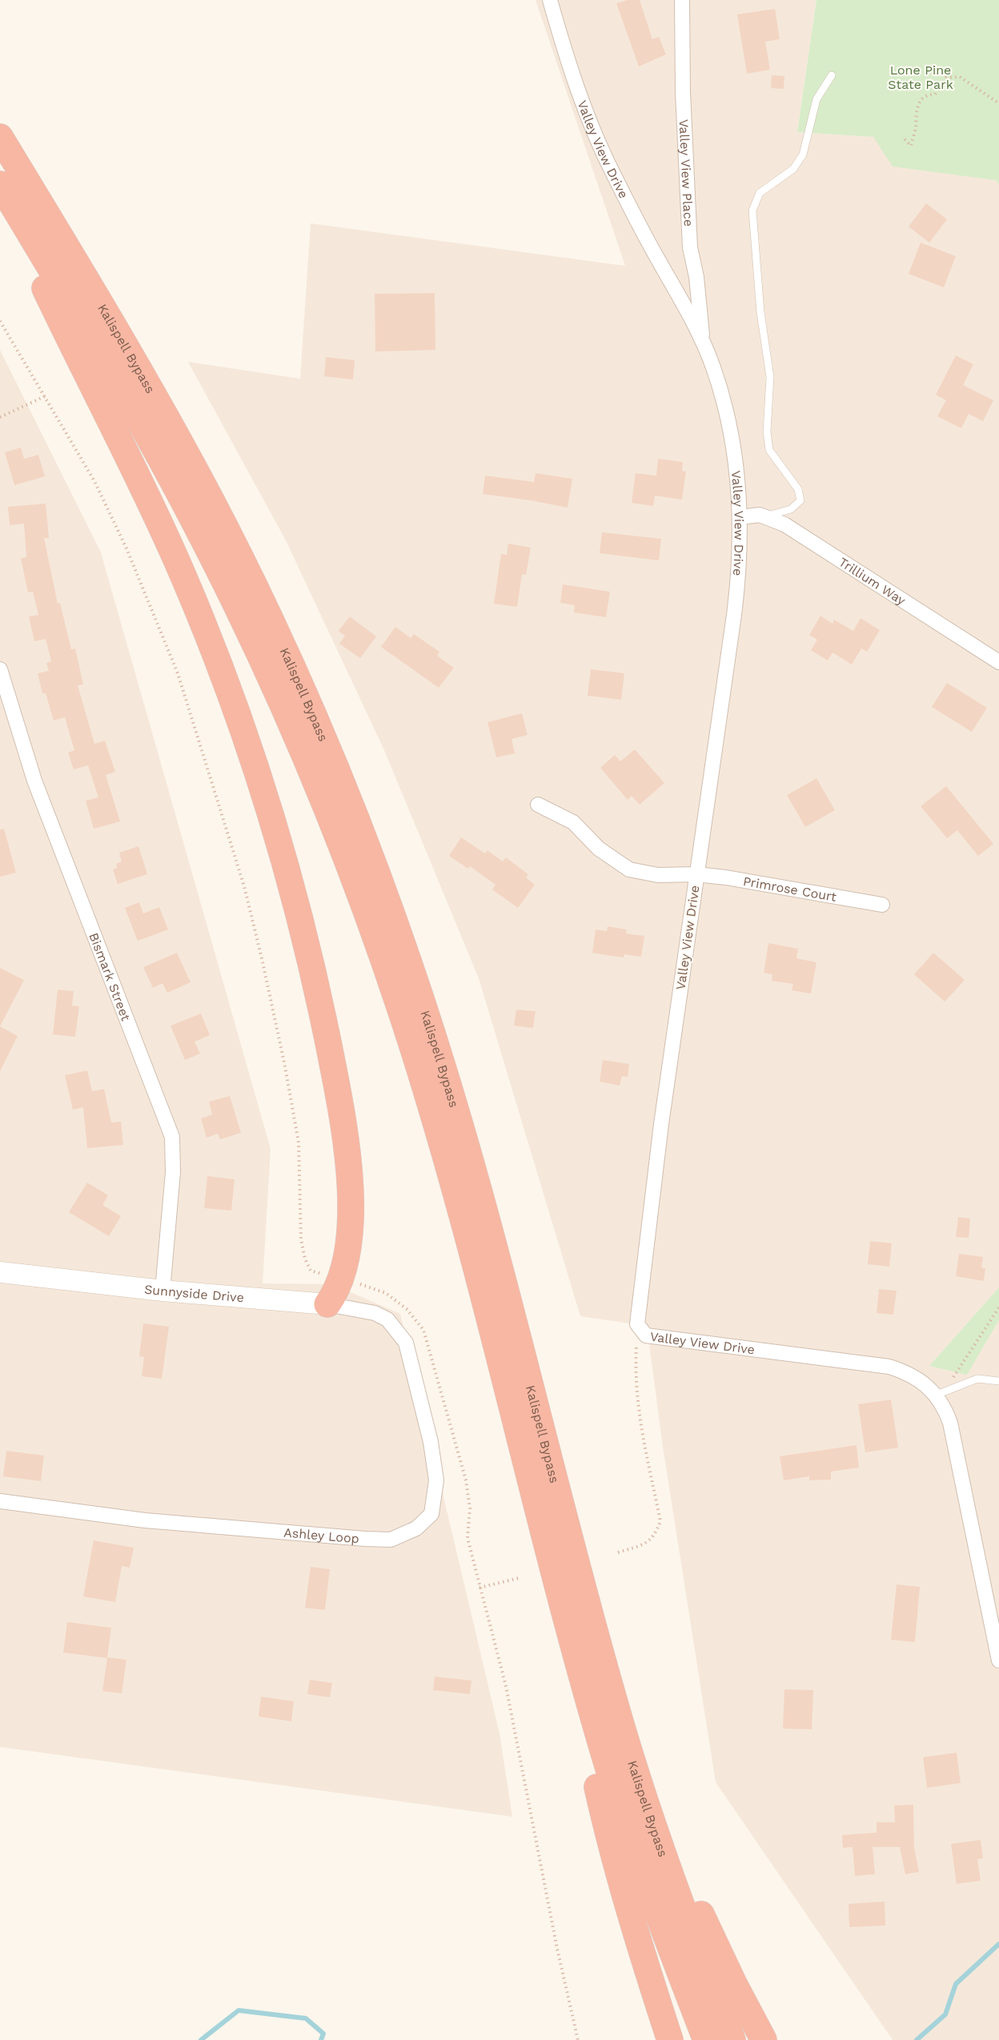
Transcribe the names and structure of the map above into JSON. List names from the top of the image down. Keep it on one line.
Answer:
{"streets":{"highway":["Kalispell Bypass"],"street":["Valley View Drive","Valley View Place","Trillium Way","Primrose Court","Bismark Street","Sunnyside Drive","Ashley Loop"]},"crossings":[["Valley View Drive","Valley View Place"],["Valley View Drive","Trillium Way"],["Valley View Drive","Primrose Court"],["Bismark Street","Sunnyside Drive"],["Sunnyside Drive","Ashley Loop"]],"parks":["Lone Pine State Park"]}
